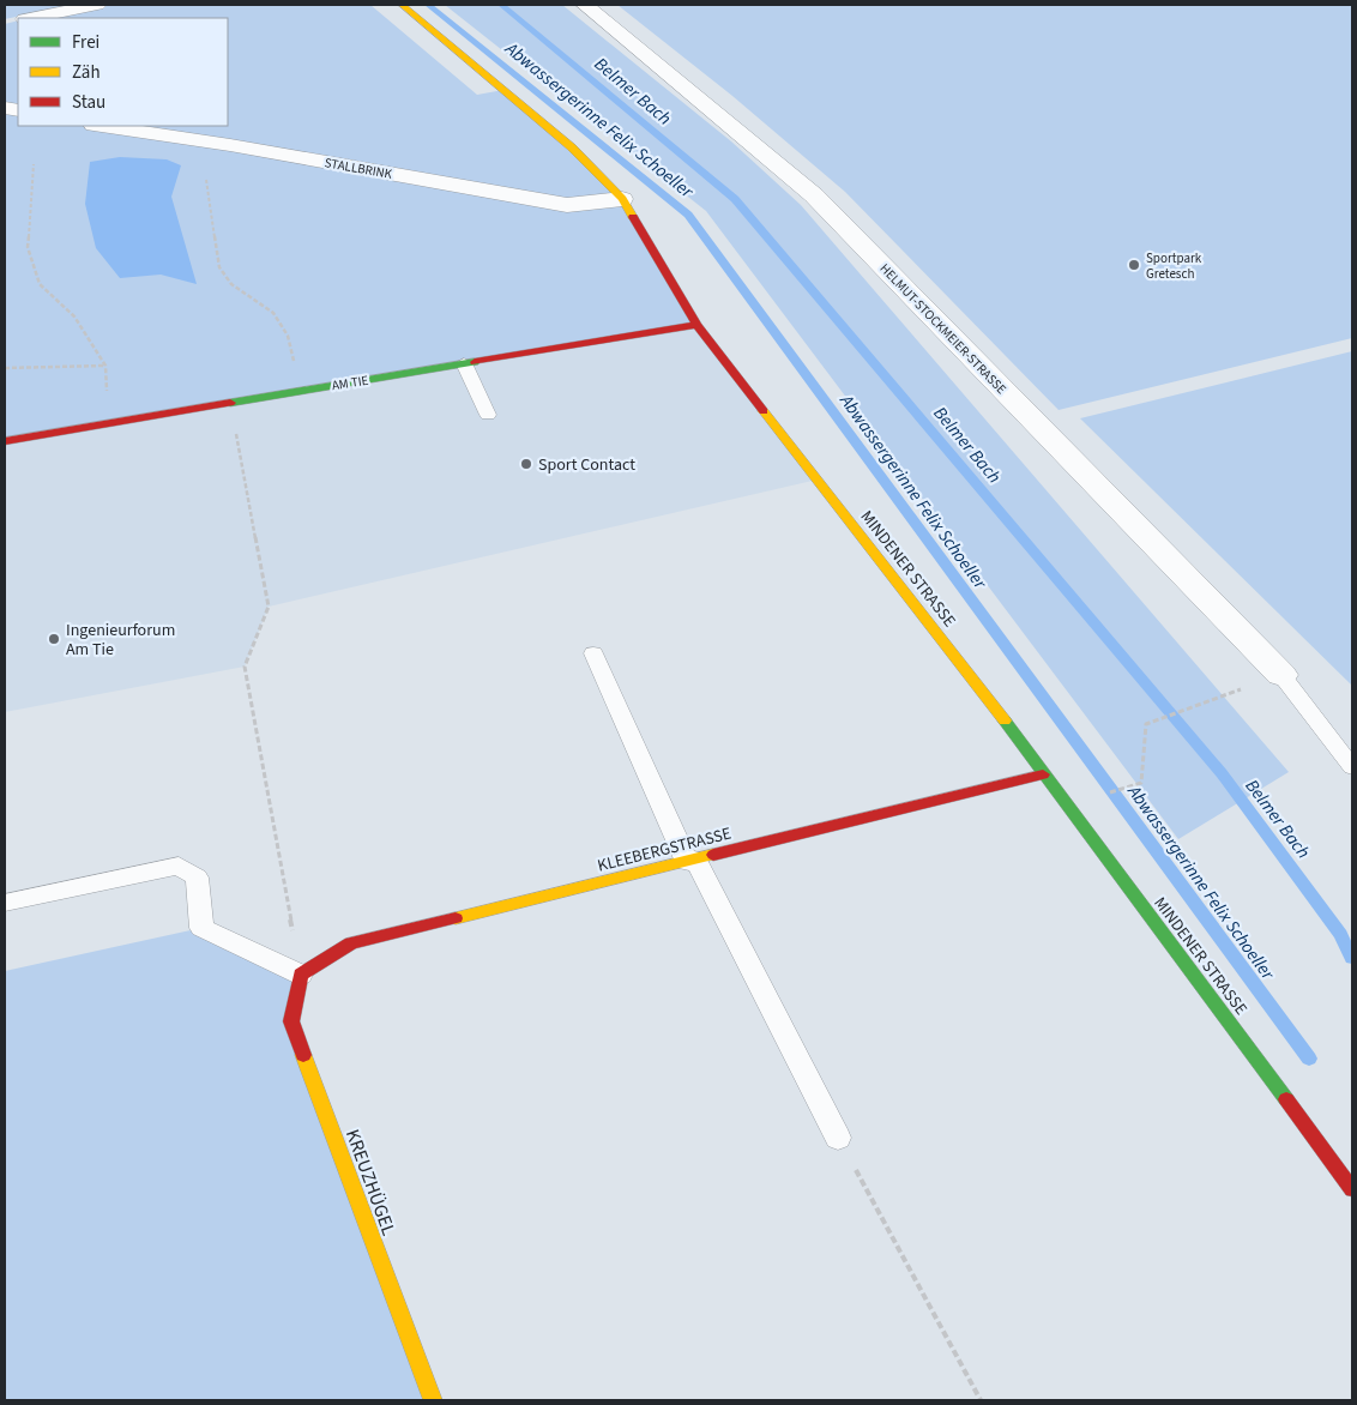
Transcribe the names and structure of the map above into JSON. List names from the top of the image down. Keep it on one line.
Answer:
{"streets":{"main road":["AM TIE","MINDENER STRASSE","KLEEBERGSTRASSE","KREUZHÜGEL"],"street":["STALLBRINK","HELMUT-STOCKMEIER-STRASSE"]},"crossings":[["STALLBRINK","MINDENER STRASSE"],["AM TIE","MINDENER STRASSE"],["MINDENER STRASSE","KLEEBERGSTRASSE"],["KLEEBERGSTRASSE","KREUZHÜGEL"]],"water":["Belmer Bach","Abwassergerinne Felix Schoeller"],"places":["Sportpark Gretesch","Sport Contact","Ingenieurforum Am Tie"],"legend":["Frei","Zäh","Stau"]}
